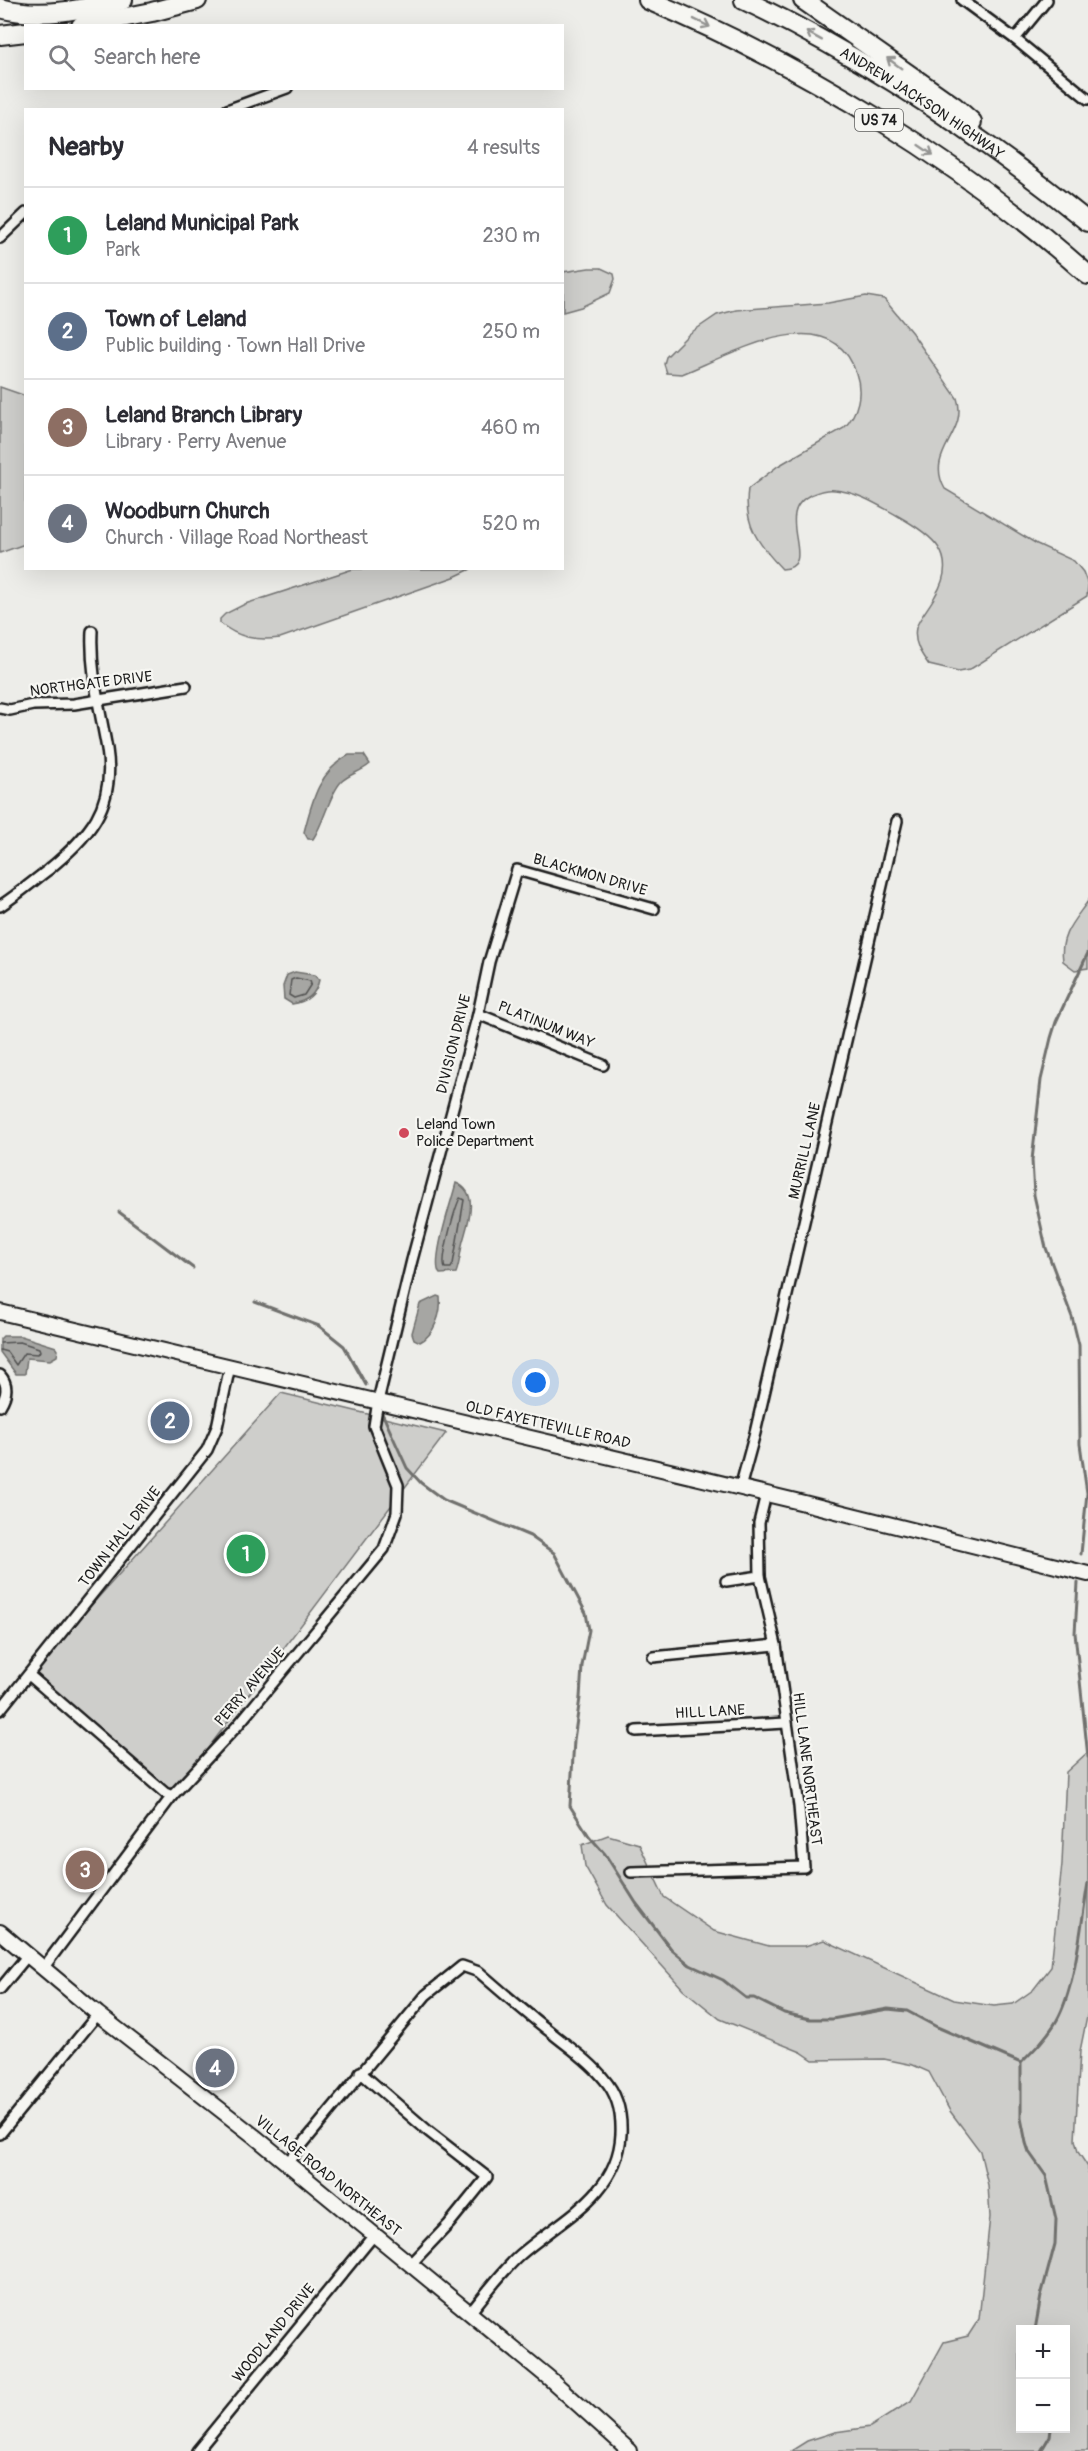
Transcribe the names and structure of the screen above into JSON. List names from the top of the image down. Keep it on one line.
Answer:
{"streets":{"highway":["ANDREW JACKSON HIGHWAY","US 74"],"street":["NORTHGATE DRIVE","BLACKMON DRIVE","PLATINUM WAY","DIVISION DRIVE","MURRILL LANE","OLD FAYETTEVILLE ROAD","TOWN HALL DRIVE","PERRY AVENUE","HILL LANE","HILL LANE NORTHEAST","VILLAGE ROAD NORTHEAST","WOODLAND DRIVE"]},"crossings":[["BLACKMON DRIVE","DIVISION DRIVE"],["PLATINUM WAY","DIVISION DRIVE"],["DIVISION DRIVE","OLD FAYETTEVILLE ROAD"],["DIVISION DRIVE","PERRY AVENUE"],["MURRILL LANE","OLD FAYETTEVILLE ROAD"],["OLD FAYETTEVILLE ROAD","TOWN HALL DRIVE"],["OLD FAYETTEVILLE ROAD","PERRY AVENUE"],["PERRY AVENUE","VILLAGE ROAD NORTHEAST"],["HILL LANE","HILL LANE NORTHEAST"],["VILLAGE ROAD NORTHEAST","WOODLAND DRIVE"]],"places":["Leland Town Police Department"],"page":{"search":"Search here","heading":["Nearby","4 results"],"list":[{"mark":"1","name":"Leland Municipal Park","note":"Park","value":"230 m"},{"mark":"2","name":"Town of Leland","note":"Public building · Town Hall Drive","value":"250 m"},{"mark":"3","name":"Leland Branch Library","note":"Library · Perry Avenue","value":"460 m"},{"mark":"4","name":"Woodburn Church","note":"Church · Village Road Northeast","value":"520 m"}],"pins":["2","1","3","4"],"map_buttons":["+","−"]}}
